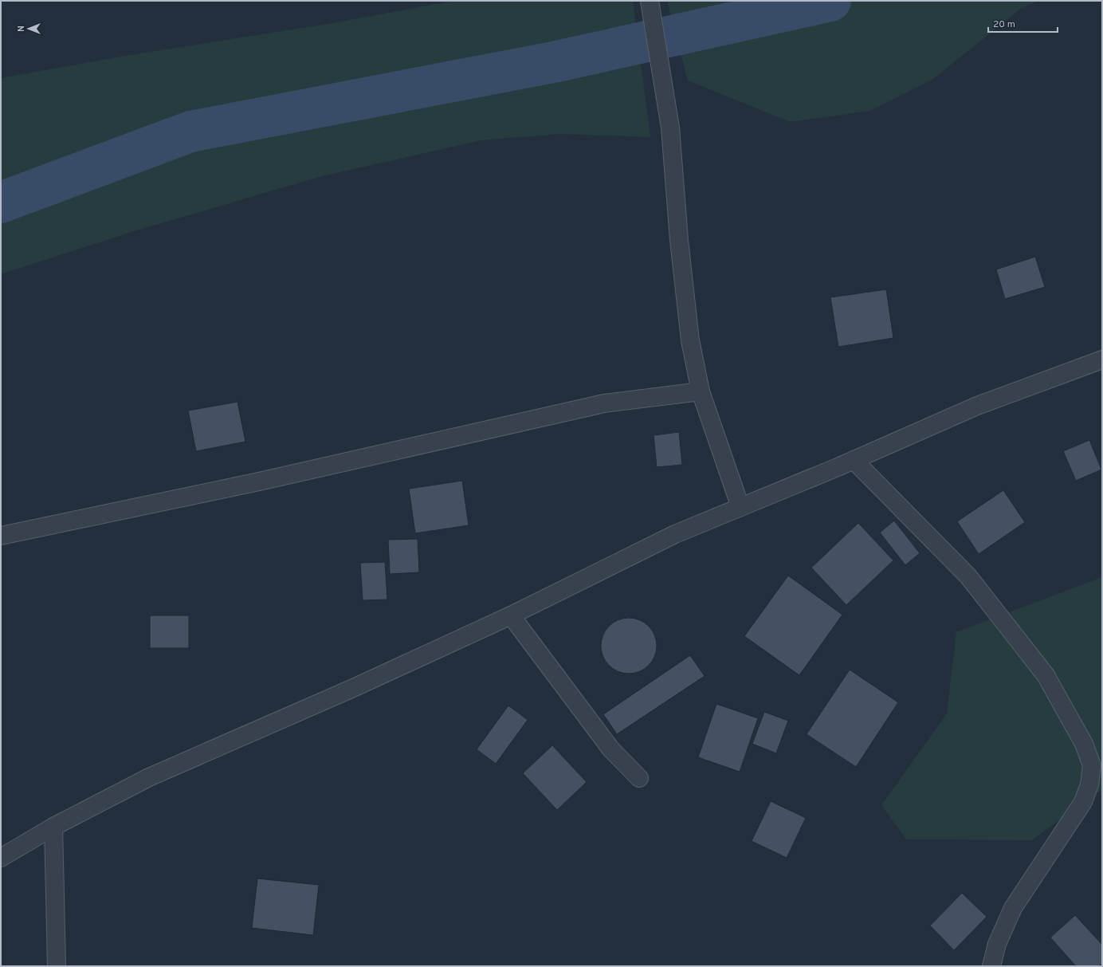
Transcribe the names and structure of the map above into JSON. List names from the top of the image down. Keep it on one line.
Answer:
{"scale_bar":"20 m","north":"left"}
